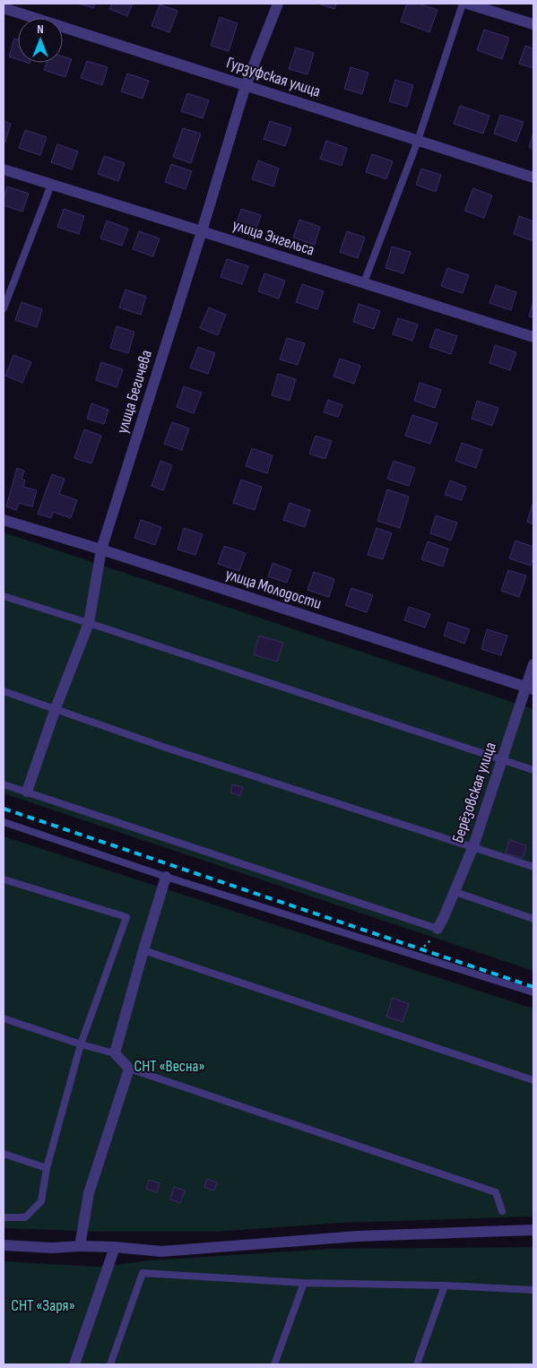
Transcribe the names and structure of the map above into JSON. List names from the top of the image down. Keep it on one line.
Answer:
{"streets":{"street":["Гурзуфская улица","улица Энгельса","улица Бегичева","улица Молодости","Берёзовская улица"]},"crossings":[["Гурзуфская улица","улица Бегичева"],["улица Энгельса","улица Бегичева"],["улица Бегичева","улица Молодости"],["улица Молодости","Берёзовская улица"]],"parks":["СНТ «Весна»","СНТ «Заря»"],"north":"top"}
